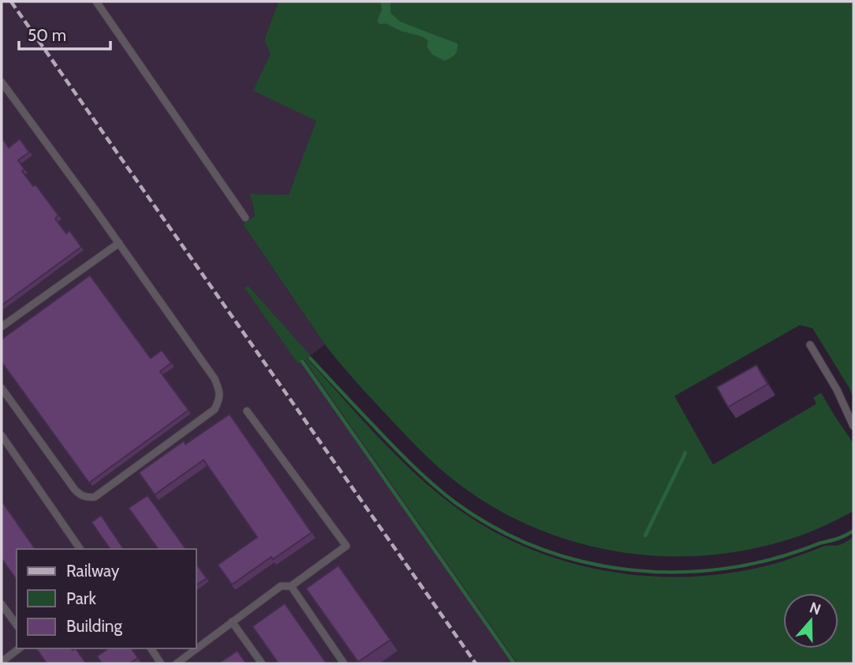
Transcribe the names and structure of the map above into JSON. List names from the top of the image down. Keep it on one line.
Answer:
{"legend":["Railway","Park","Building"],"scale_bar":"50 m","north":"top"}
